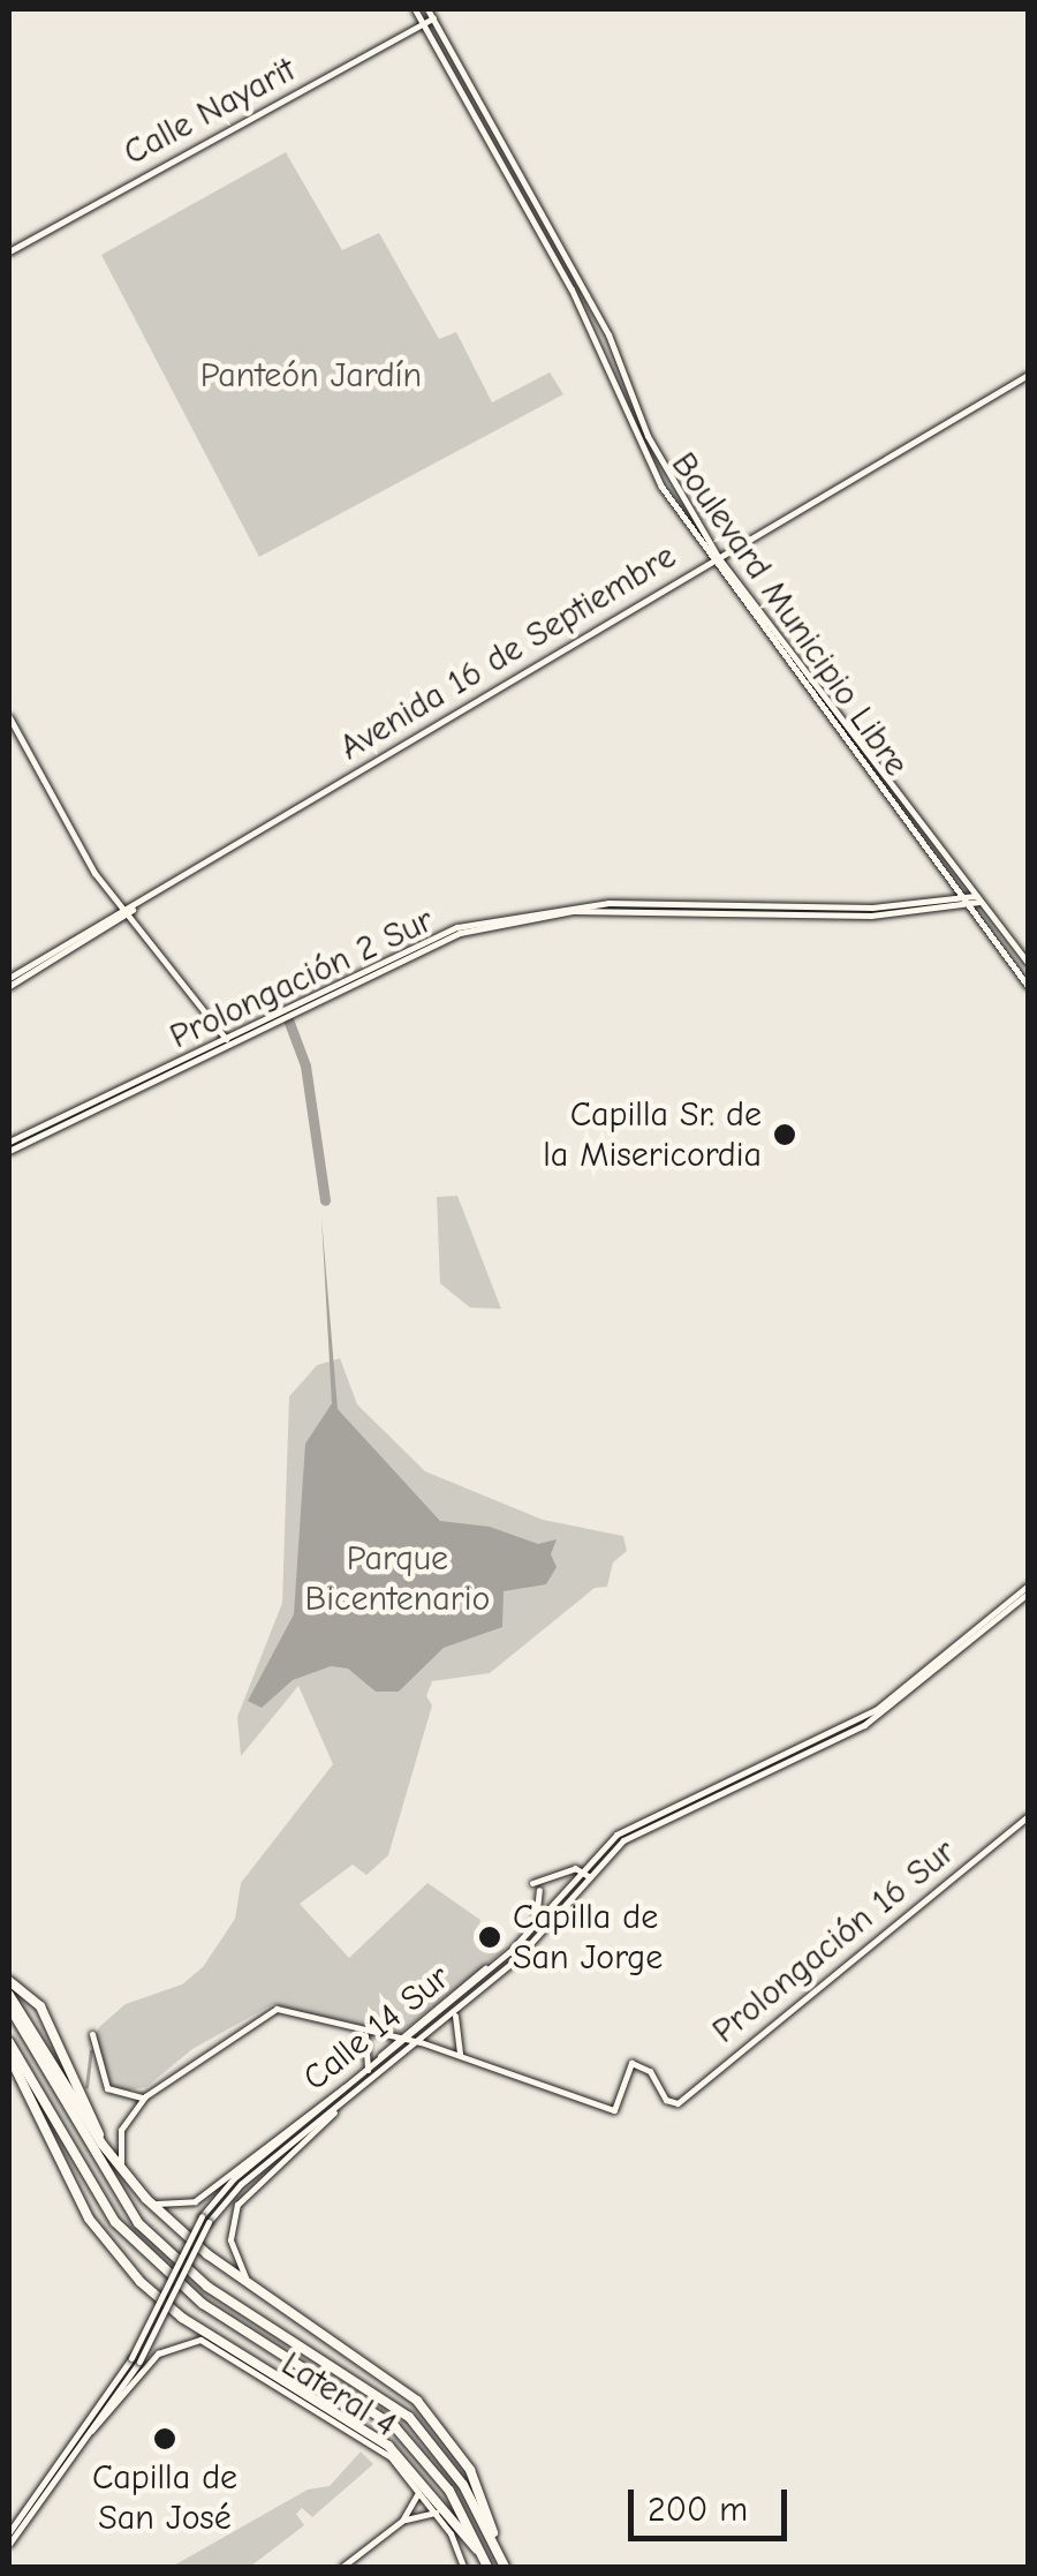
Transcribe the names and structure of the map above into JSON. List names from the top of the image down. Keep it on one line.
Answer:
{"streets":{"main road":["Calle Nayarit","Boulevard Municipio Libre","Avenida 16 de Septiembre","Prolongación 2 Sur","Prolongación 16 Sur","Calle 14 Sur","Lateral 4"]},"crossings":[["Calle Nayarit","Boulevard Municipio Libre"],["Boulevard Municipio Libre","Avenida 16 de Septiembre"],["Boulevard Municipio Libre","Prolongación 2 Sur"],["Calle 14 Sur","Lateral 4"]],"parks":["Panteón Jardín","Parque Bicentenario"],"places":["Capilla Sr. de la Misericordia","Capilla de San Jorge","Capilla de San José"],"scale_bar":"200 m"}
